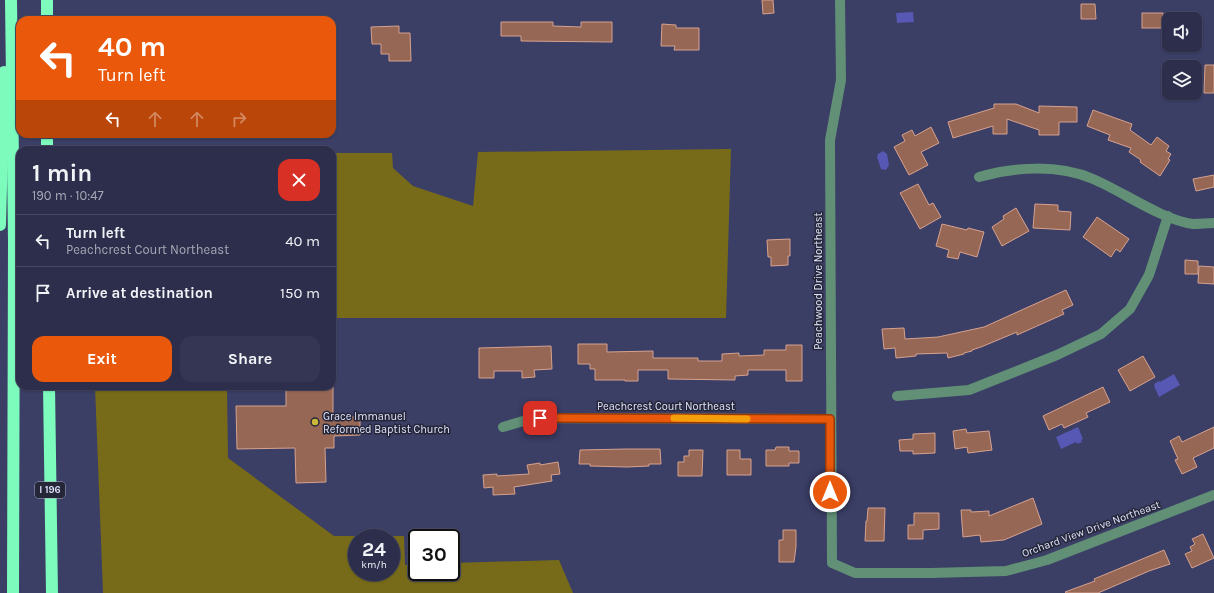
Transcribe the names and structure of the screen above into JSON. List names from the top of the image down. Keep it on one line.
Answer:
{"streets":{"highway":["I 196"],"street":["Peachwood Drive Northeast","Peachcrest Court Northeast","Orchard View Drive Northeast"]},"crossings":[["Peachwood Drive Northeast","Peachcrest Court Northeast"],["Peachwood Drive Northeast","Orchard View Drive Northeast"]],"places":["Grace Immanuel Reformed Baptist Church"],"page":{"turn":["40 m","Turn left"],"heading":["1 min","190 m · 10:47"],"list":[{"name":"Turn left","note":"Peachcrest Court Northeast","value":"40 m"},{"name":"Arrive at destination","value":"150 m"}],"buttons":["Exit","Share"],"speed":"24 km/h","limit":"30"}}
